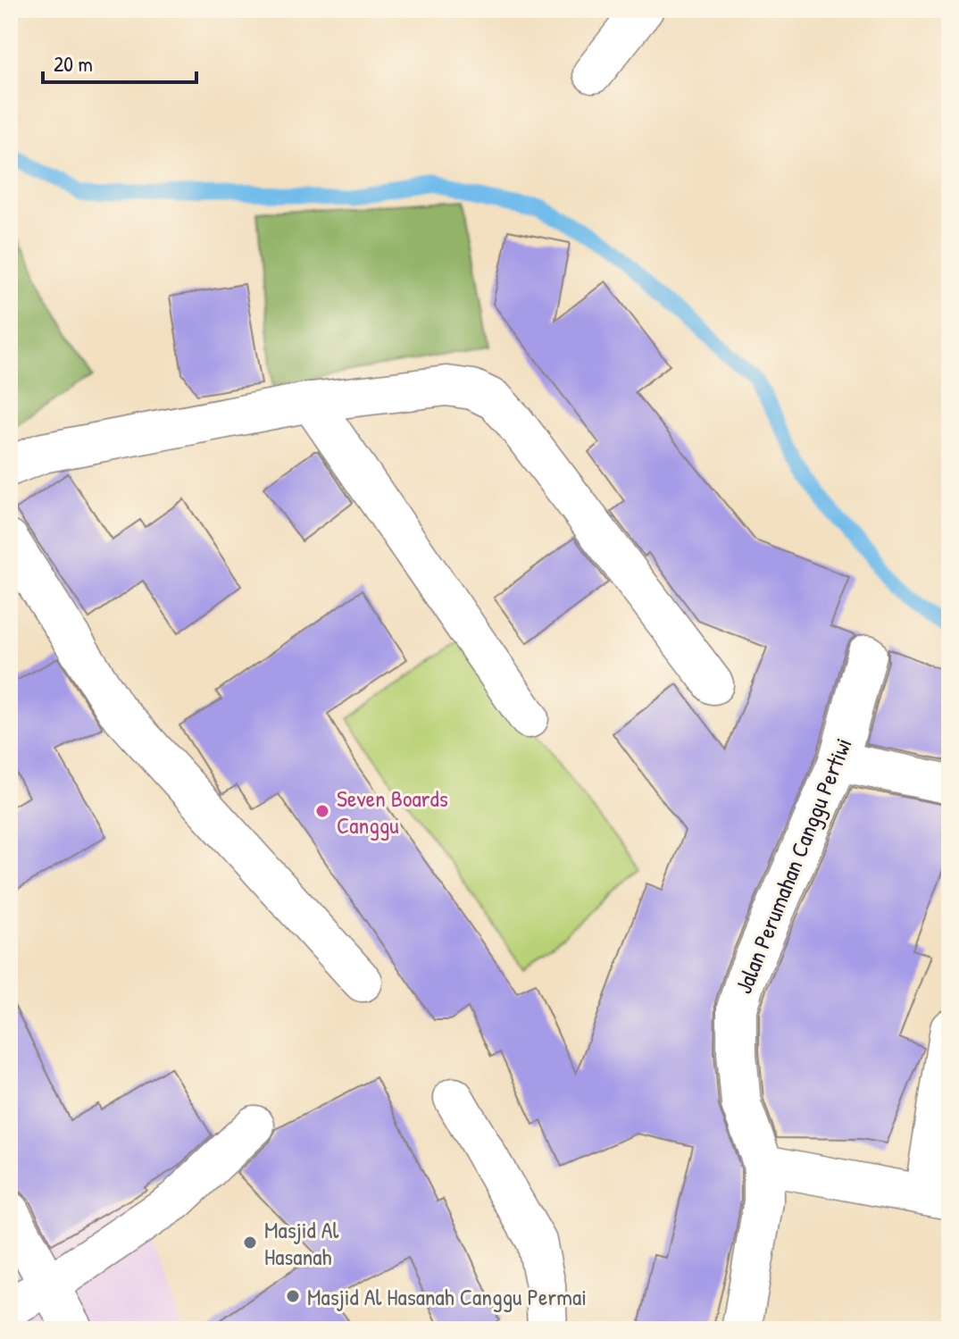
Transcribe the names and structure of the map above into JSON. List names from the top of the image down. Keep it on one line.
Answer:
{"streets":{"street":["Jalan Perumahan Canggu Pertiwi"]},"places":["Seven Boards Canggu","Masjid Al Hasanah","Masjid Al Hasanah Canggu Permai"],"scale_bar":"20 m"}
